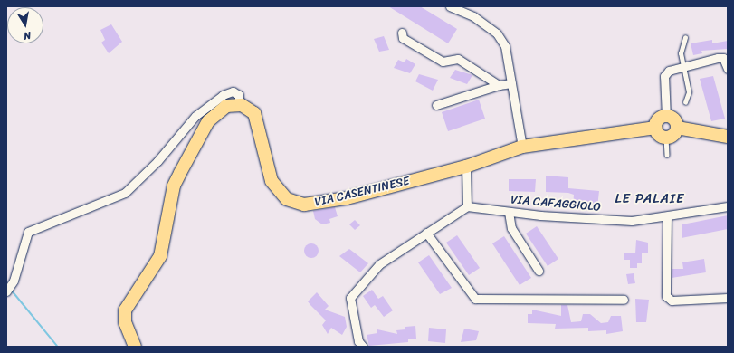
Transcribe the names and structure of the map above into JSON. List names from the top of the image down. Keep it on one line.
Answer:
{"streets":{"main road":["VIA CASENTINESE"],"street":["VIA CAFAGGIOLO"]},"districts":["LE PALAIE"],"north":"bottom"}
